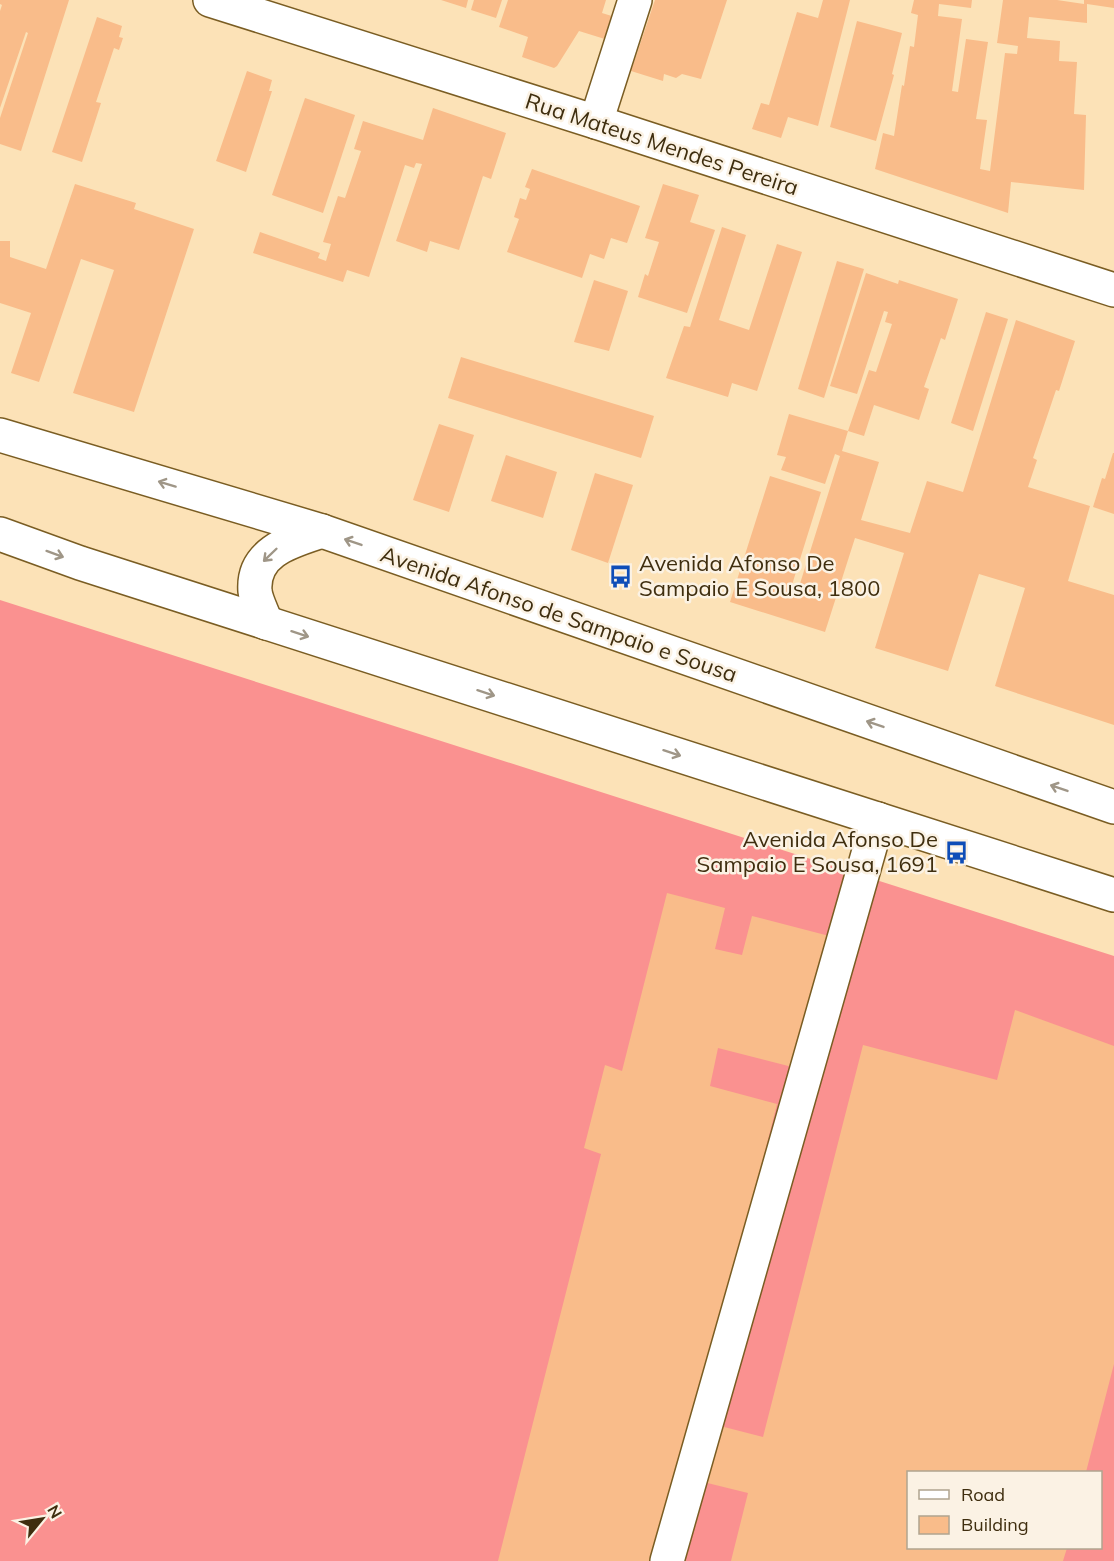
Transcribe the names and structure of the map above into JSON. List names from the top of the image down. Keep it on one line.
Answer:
{"streets":{"main road":["Rua Mateus Mendes Pereira","Avenida Afonso de Sampaio e Sousa"]},"places":{"bus stop":["Avenida Afonso De Sampaio E Sousa, 1800","Avenida Afonso De Sampaio E Sousa, 1691"]},"legend":["Road","Building"],"north":"top right"}
